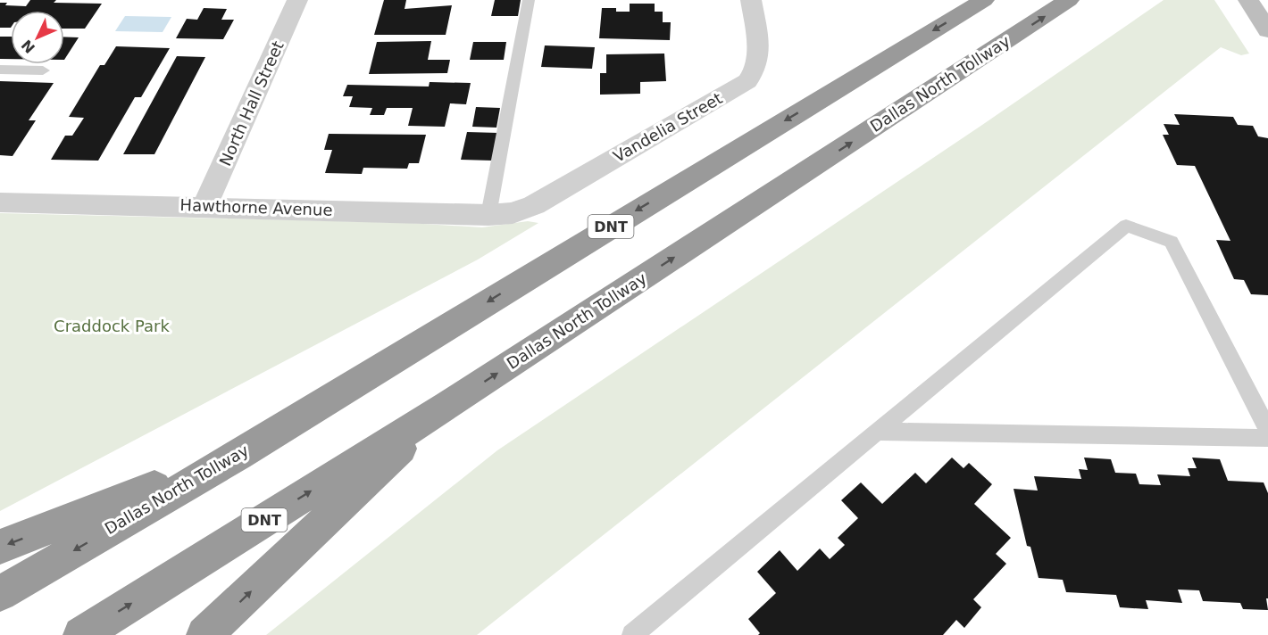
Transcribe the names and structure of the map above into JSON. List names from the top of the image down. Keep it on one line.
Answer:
{"streets":{"highway":["Dallas North Tollway","DNT"],"street":["North Hall Street","Vandelia Street","Hawthorne Avenue"]},"crossings":[["North Hall Street","Hawthorne Avenue"],["Vandelia Street","Hawthorne Avenue"]],"parks":["Craddock Park"],"north":"bottom left"}
